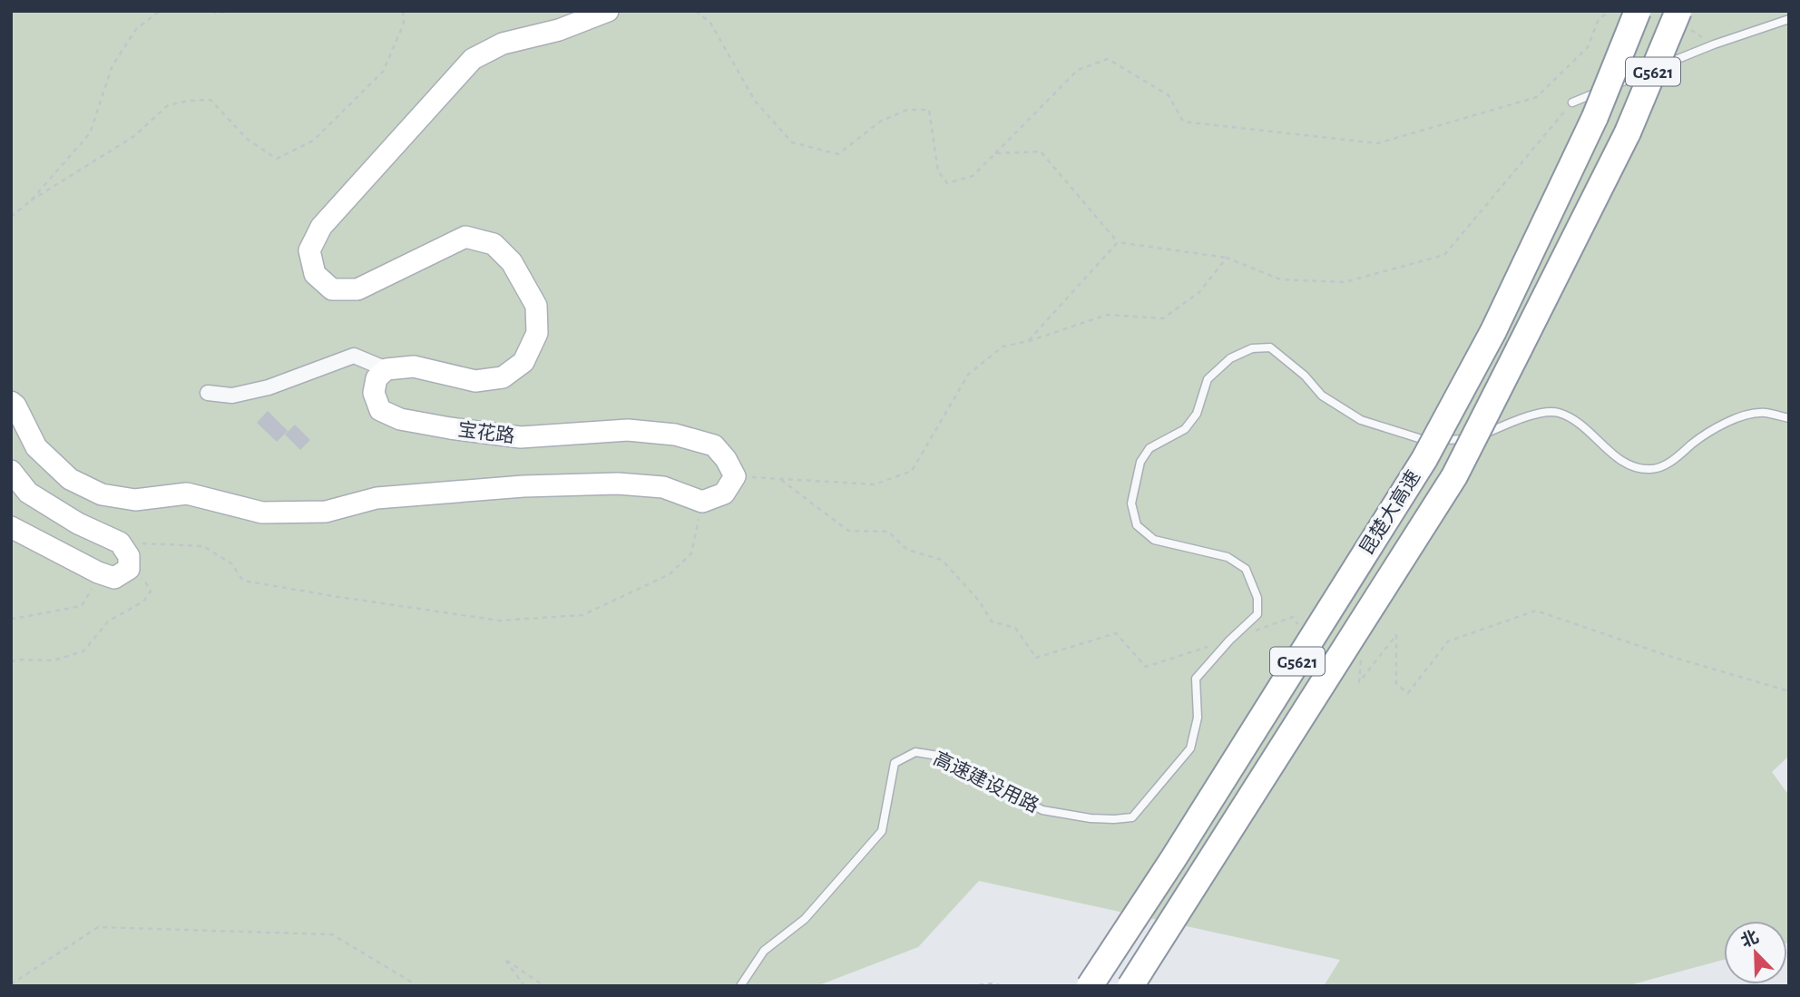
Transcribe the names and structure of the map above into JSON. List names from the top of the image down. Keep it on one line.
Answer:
{"streets":{"highway":["G5621","昆楚大高速"],"main road":["宝花路"],"lane":["高速建设用路"]},"north":"top left"}
